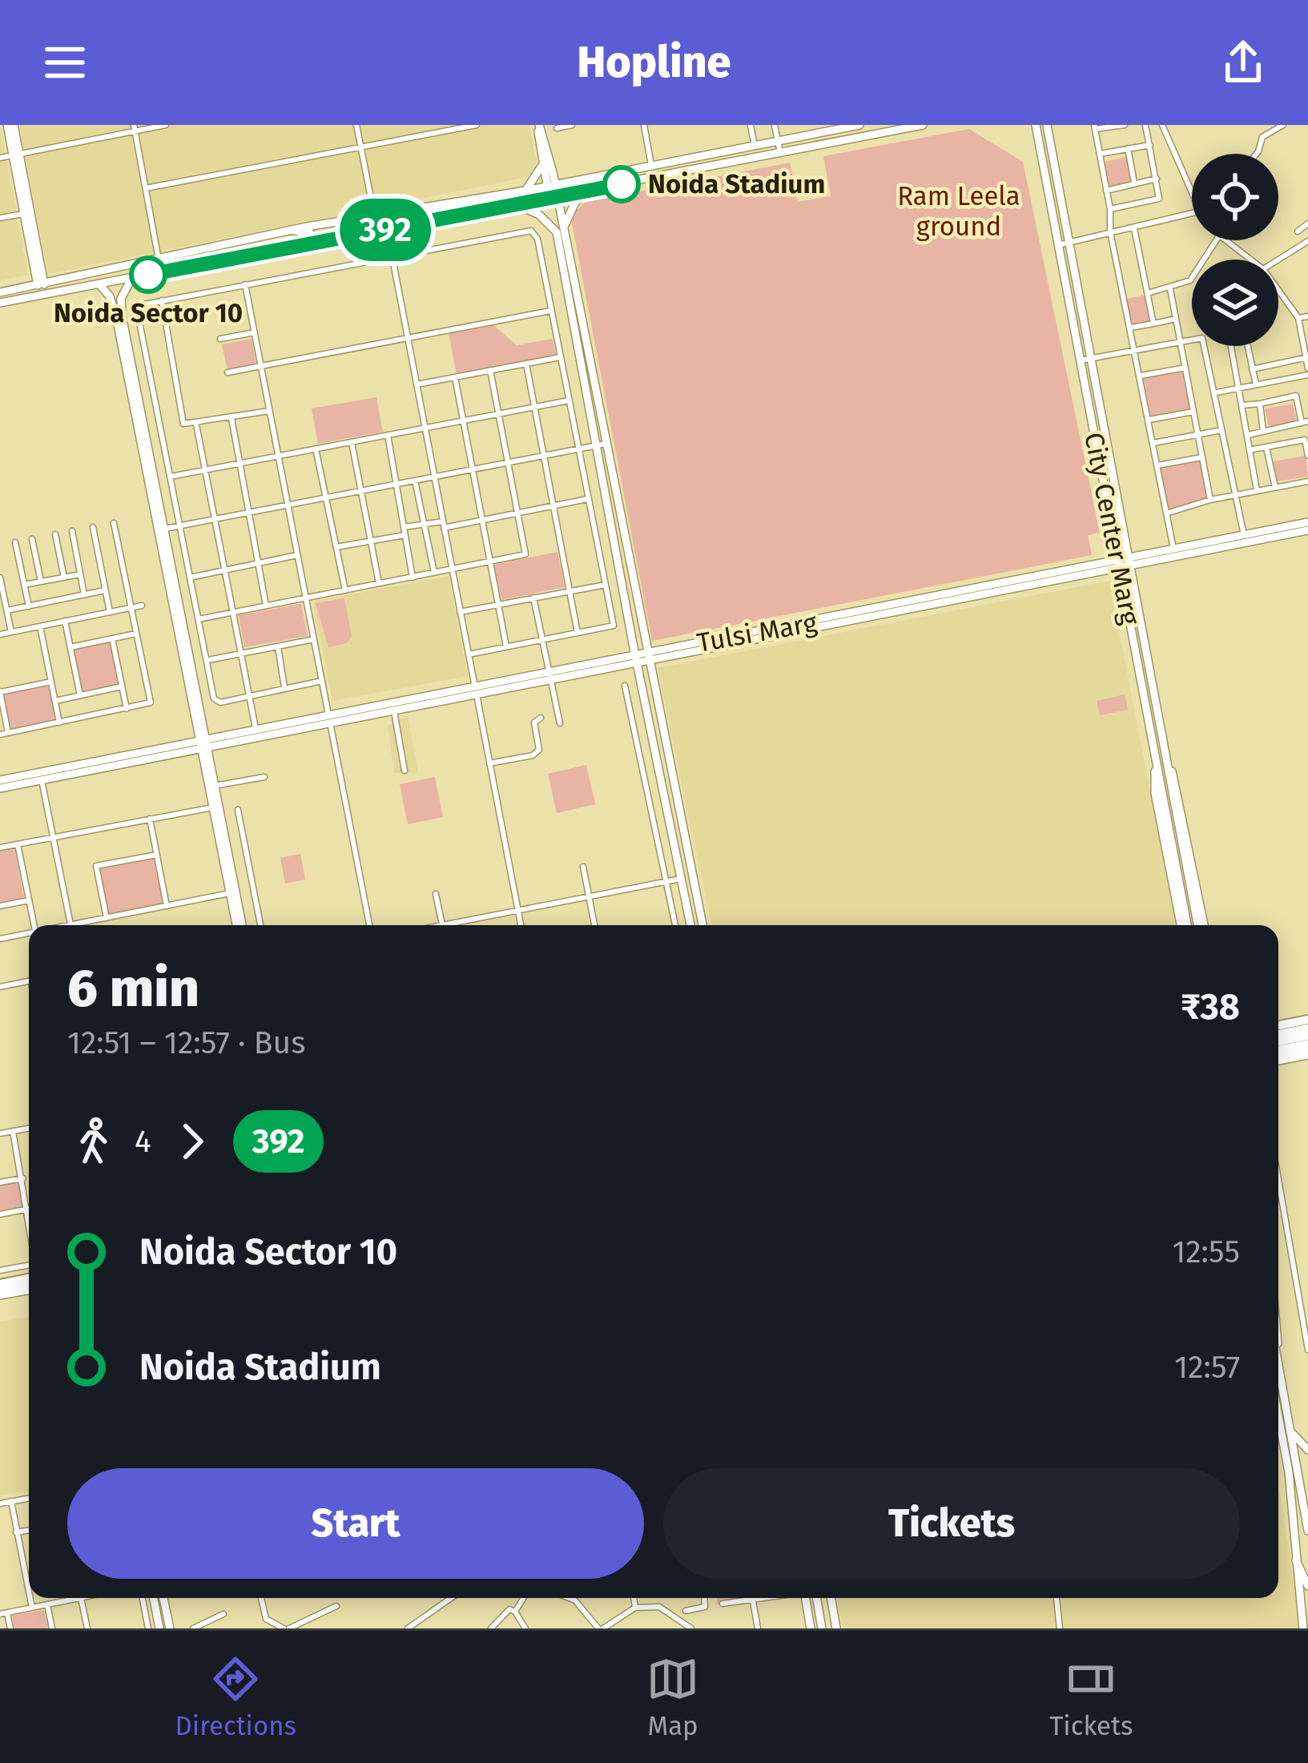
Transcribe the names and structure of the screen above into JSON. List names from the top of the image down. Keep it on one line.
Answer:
{"streets":{"street":["City Center Marg","Tulsi Marg"]},"crossings":[["City Center Marg","Tulsi Marg"]],"parks":["Ram Leela ground"],"places":["Noida Stadium","Noida Sector 10"],"lines":["bus line 392"],"page":{"header":"Hopline","on_map":"392","heading":["6 min","12:51 – 12:57 · Bus","₹38"],"legs":["4","392"],"list":[{"name":"Noida Sector 10","value":"12:55"},{"name":"Noida Stadium","value":"12:57"}],"buttons":["Start","Tickets"],"tabs":["Directions","Map","Tickets"]}}
